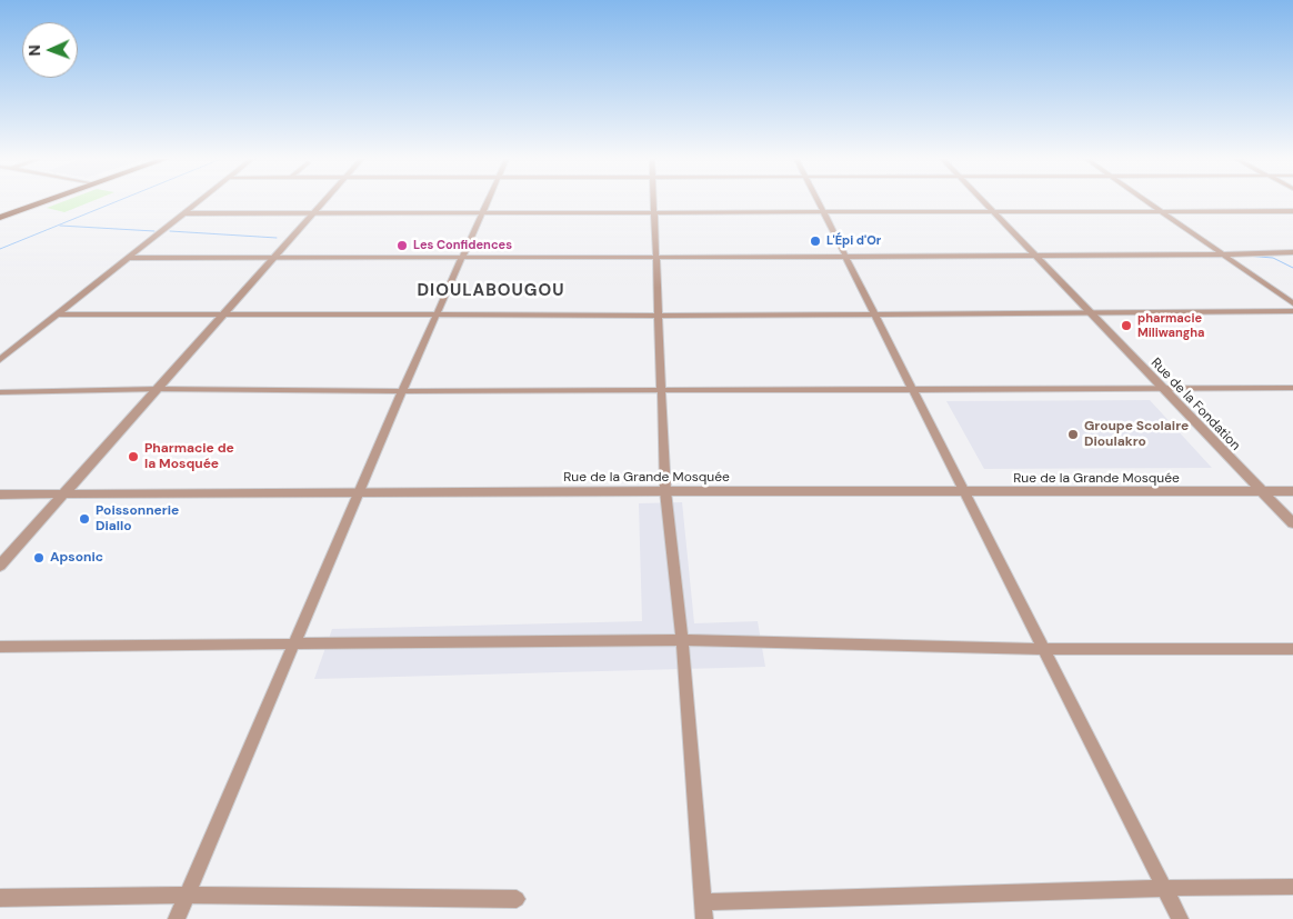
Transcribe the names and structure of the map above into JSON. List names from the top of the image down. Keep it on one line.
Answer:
{"streets":{"street":["Rue de la Fondation","Rue de la Grande Mosquée"]},"crossings":[["Rue de la Fondation","Rue de la Grande Mosquée"]],"districts":["DIOULABOUGOU"],"places":["L'Épi d'Or","Les Confidences","pharmacie Miliwangha","Groupe Scolaire Dioulakro","Pharmacie de la Mosquée","Poissonnerie Diallo","Apsonic"],"north":"left"}
